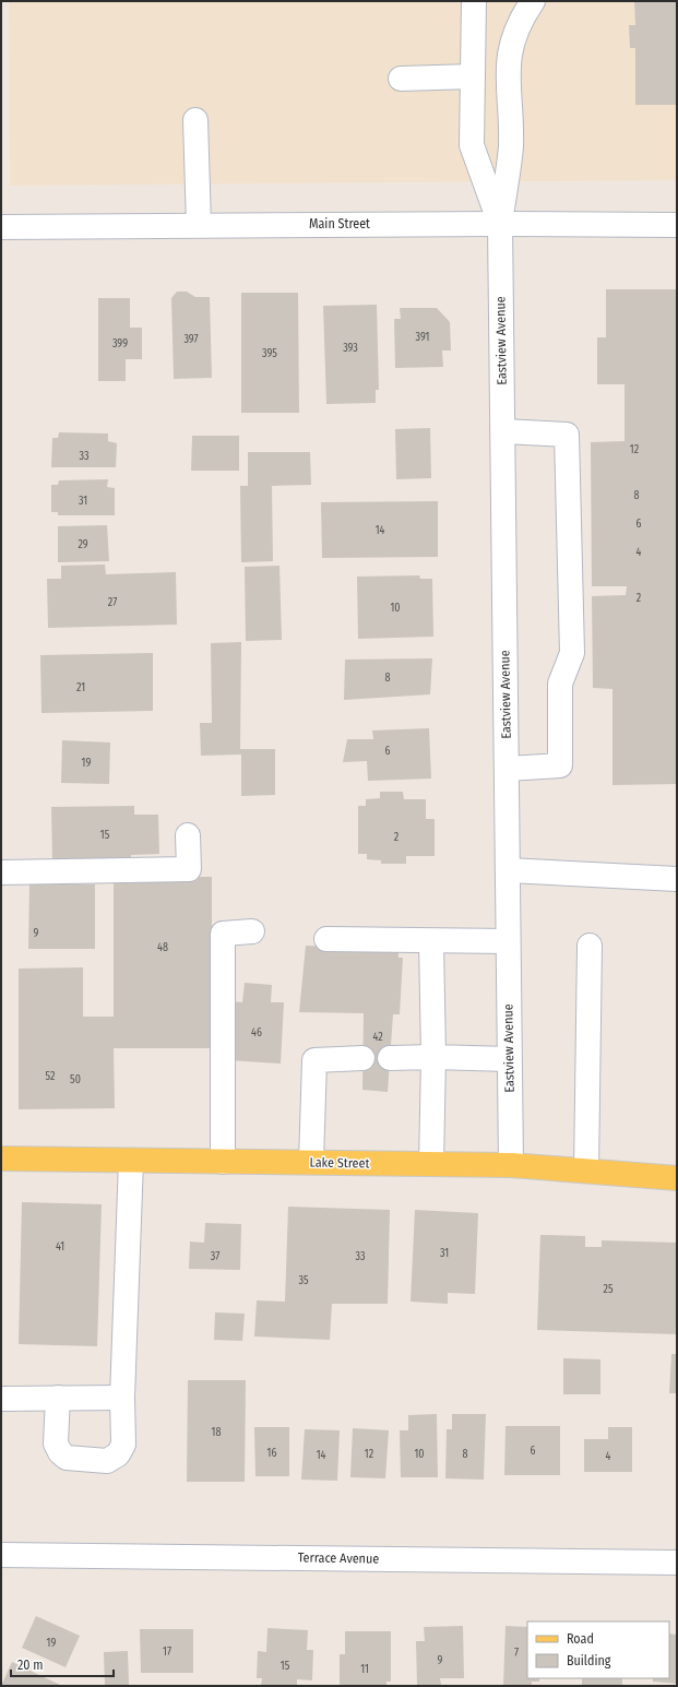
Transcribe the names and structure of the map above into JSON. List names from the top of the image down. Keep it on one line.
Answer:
{"streets":{"main road":["Lake Street"],"street":["Main Street","Eastview Avenue","Terrace Avenue"]},"crossings":[["Main Street","Eastview Avenue"],["Eastview Avenue","Lake Street"]],"house_numbers":["391","397","399","393","395","12","33","8","31","6","14","29","4","2","27","10","8","21","6","19","15","2","9","48","46","42","52","50","41","31","37","33","35","25","18","6","16","12","10","8","14","4","19","17","7","9","15","11"],"legend":["Road","Building"],"scale_bar":"20 m"}
